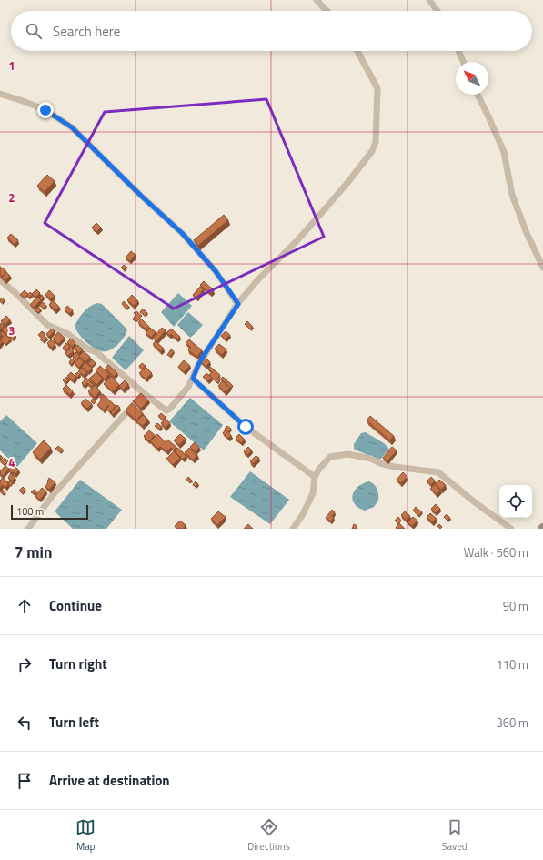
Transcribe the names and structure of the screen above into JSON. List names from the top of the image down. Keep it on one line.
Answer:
{"scale_bar":"100 m","north":"top left","page":{"search":"Search here","scale":"100 m","heading":["7 min","Walk · 560 m"],"list":[["Continue","90 m"],["Turn right","110 m"],["Turn left","360 m"],"Arrive at destination"],"nav":["Map","Directions","Saved"]},"grid":{"rows":["1","2","3","4"]}}
